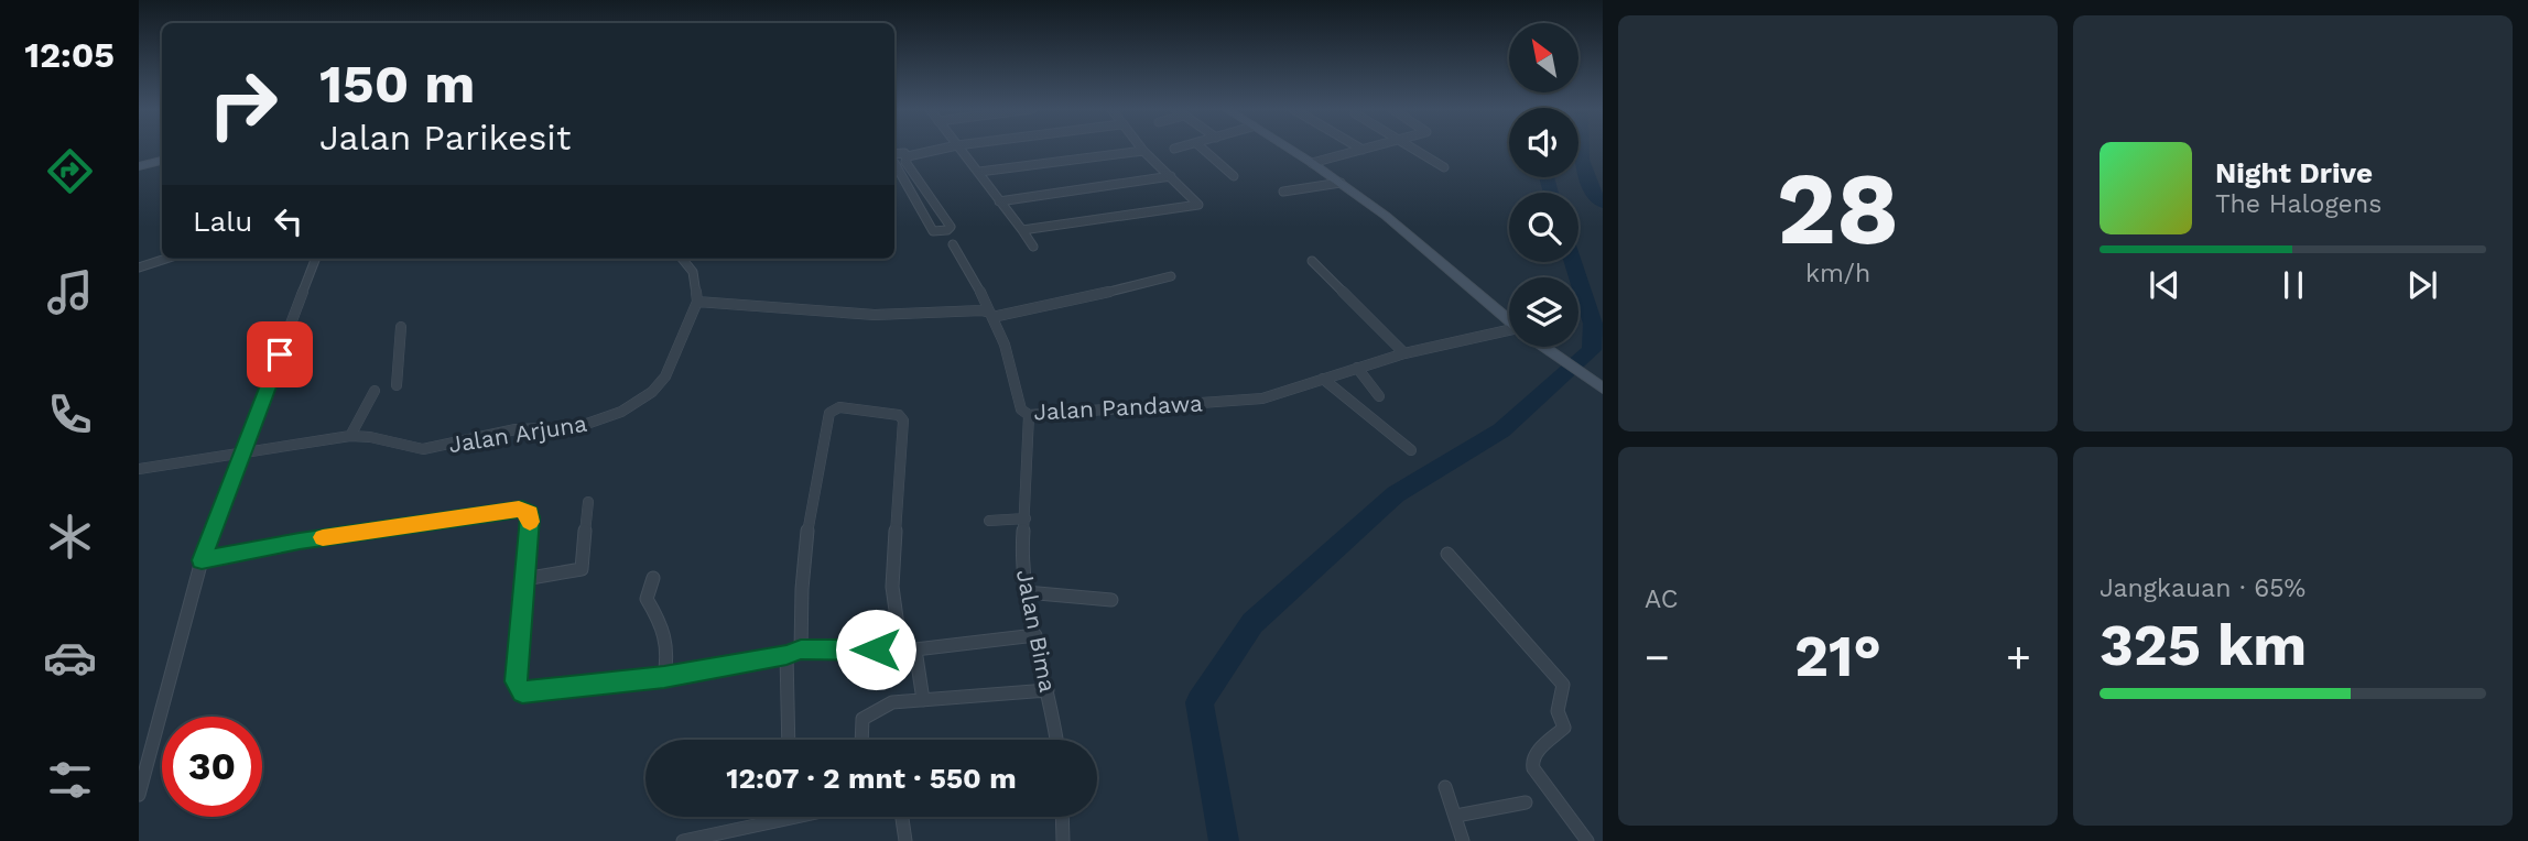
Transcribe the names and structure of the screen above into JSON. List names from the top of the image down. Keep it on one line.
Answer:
{"streets":{"street":["Jalan Pandawa","Jalan Arjuna","Jalan Bima"]},"crossings":[["Jalan Pandawa","Jalan Bima"]],"north":"top left","page":{"tabs":"12:05","tile":[["28","km/h"],"AC",["Jangkauan · 65%","325 km"]],"turn":["150 m","Jalan Parikesit"],"song":["Night Drive","The Halogens"],"then":"Lalu","heat":["−","21°","+"],"limit":"30","trip":"12:07 · 2 mnt · 550 m"}}
